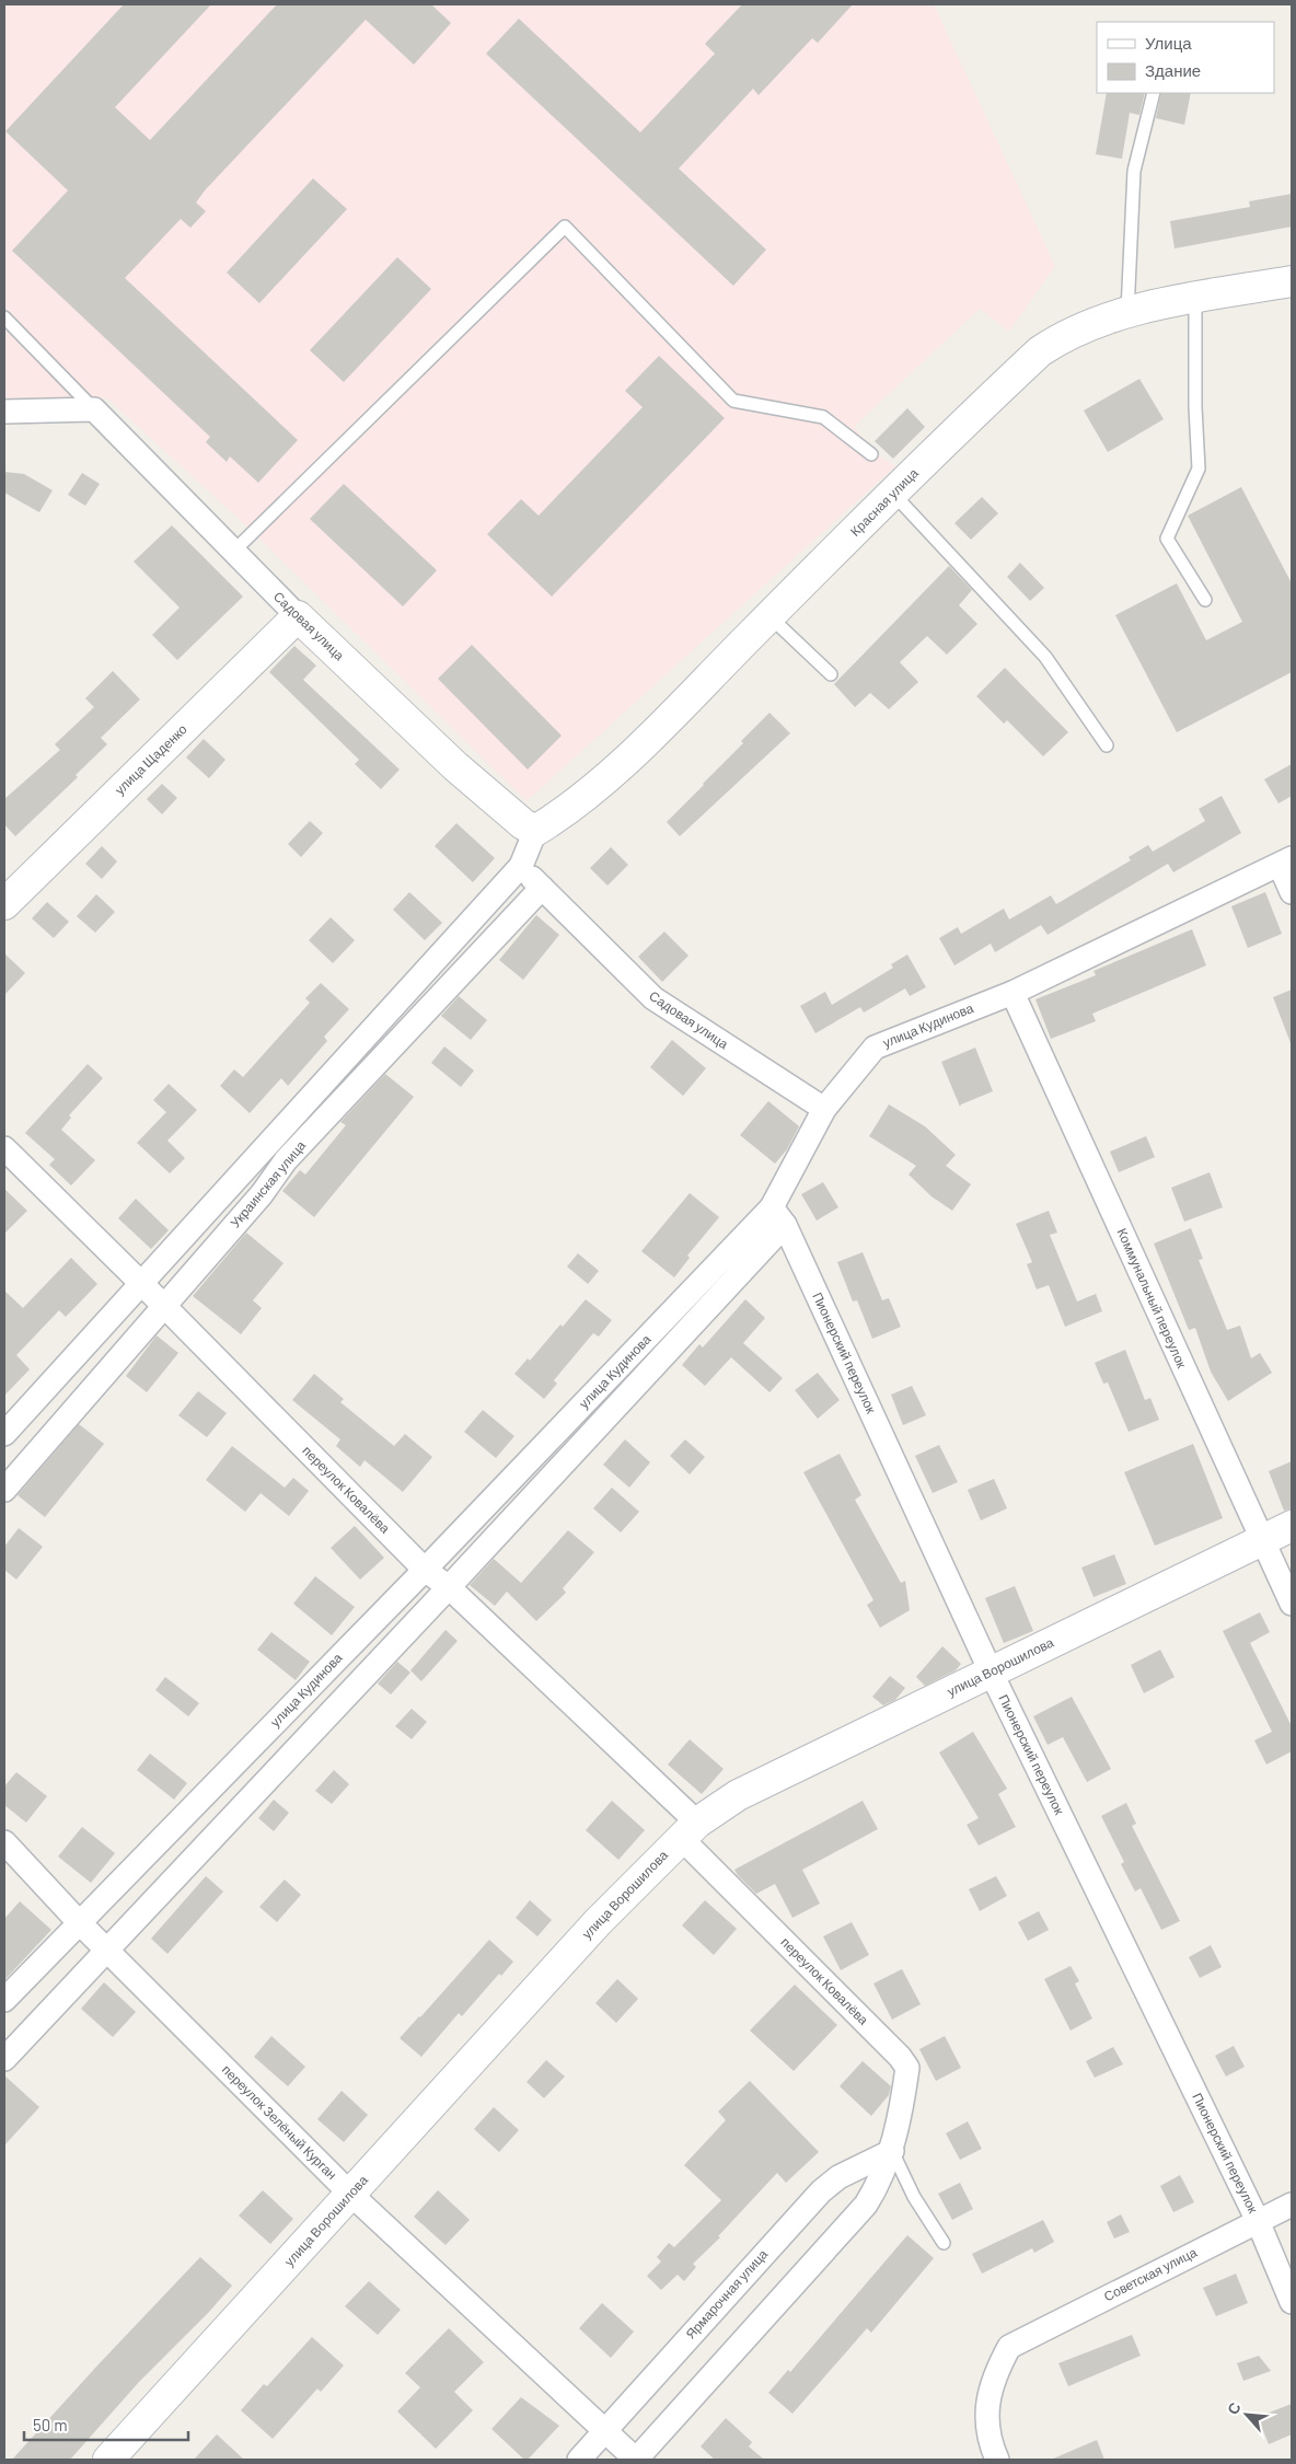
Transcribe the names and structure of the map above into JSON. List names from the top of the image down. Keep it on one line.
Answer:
{"streets":{"street":["Красная улица","Садовая улица","улица Щаденко","улица Кудинова","Украинская улица","Коммунальный переулок","Пионерский переулок","переулок Ковалёва","улица Ворошилова","переулок Зелёный Курган","Советская улица","Ярмарочная улица"]},"crossings":[["Красная улица","Садовая улица"],["Красная улица","Украинская улица"],["Садовая улица","улица Щаденко"],["Садовая улица","улица Кудинова"],["Садовая улица","Украинская улица"],["улица Кудинова","Коммунальный переулок"],["улица Кудинова","Пионерский переулок"],["улица Кудинова","переулок Ковалёва"],["улица Кудинова","переулок Зелёный Курган"],["Украинская улица","переулок Ковалёва"],["Коммунальный переулок","улица Ворошилова"],["Пионерский переулок","улица Ворошилова"],["Пионерский переулок","Советская улица"],["переулок Ковалёва","улица Ворошилова"],["переулок Ковалёва","Ярмарочная улица"],["улица Ворошилова","переулок Зелёный Курган"],["переулок Зелёный Курган","Ярмарочная улица"]],"legend":["Улица","Здание"],"scale_bar":"50 m","north":"top left"}
